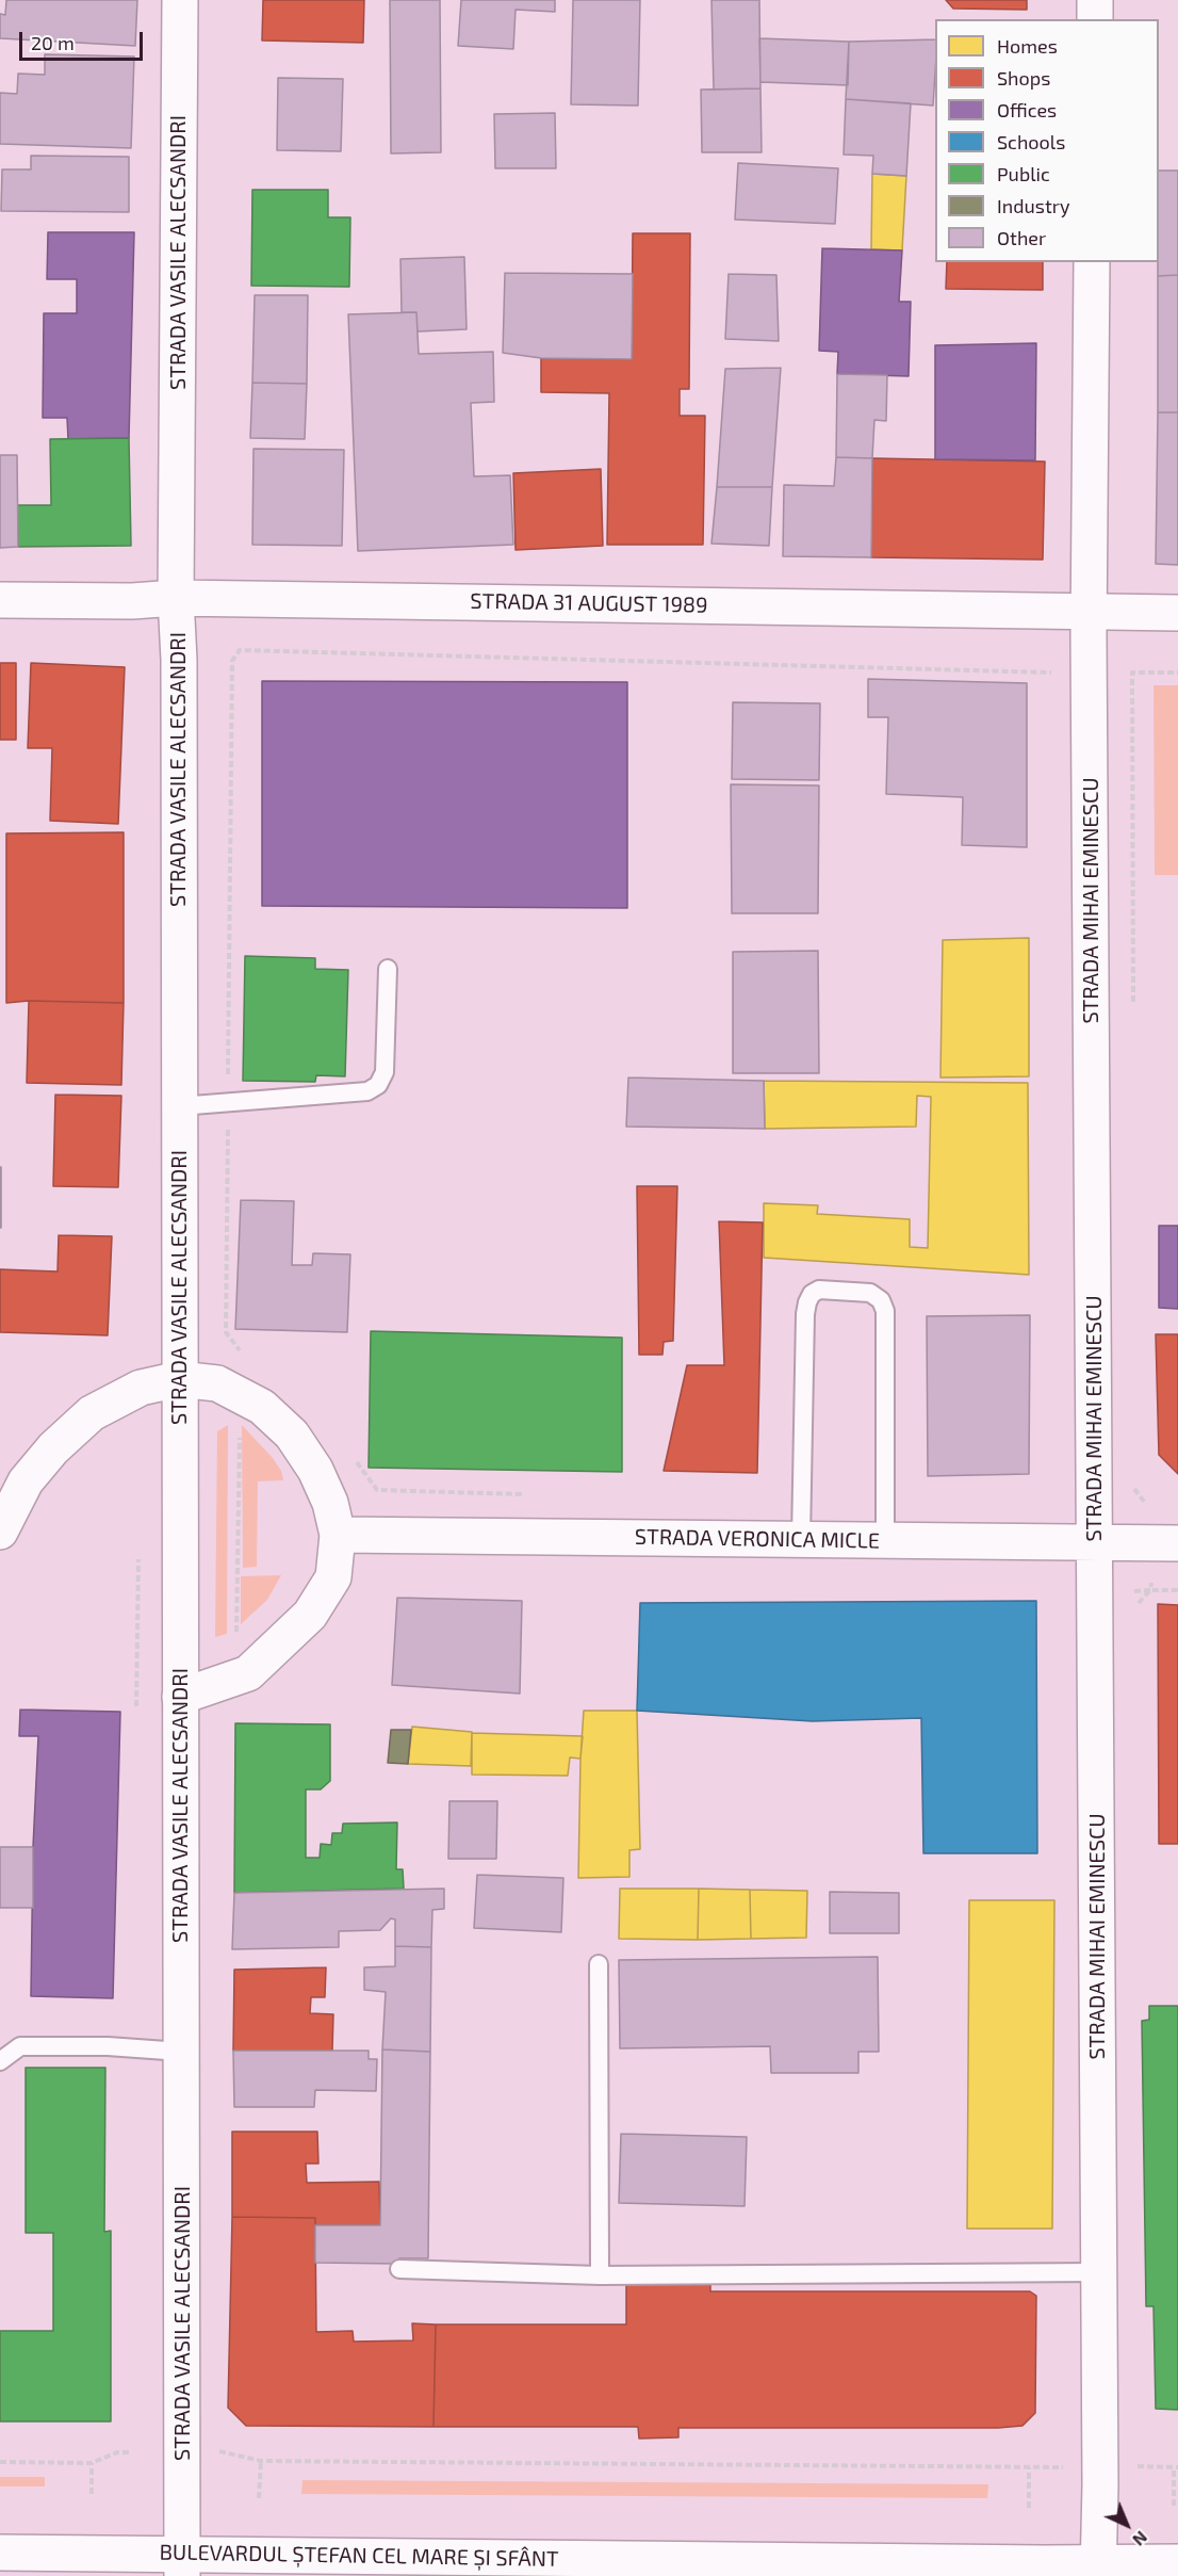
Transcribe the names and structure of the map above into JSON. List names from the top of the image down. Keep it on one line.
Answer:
{"streets":{"street":["STRADA VASILE ALECSANDRI","STRADA 31 AUGUST 1989","STRADA MIHAI EMINESCU","STRADA VERONICA MICLE","BULEVARDUL ȘTEFAN CEL MARE ȘI SFÂNT"]},"crossings":[["STRADA VASILE ALECSANDRI","STRADA 31 AUGUST 1989"],["STRADA VASILE ALECSANDRI","BULEVARDUL ȘTEFAN CEL MARE ȘI SFÂNT"],["STRADA 31 AUGUST 1989","STRADA MIHAI EMINESCU"],["STRADA MIHAI EMINESCU","STRADA VERONICA MICLE"],["STRADA MIHAI EMINESCU","BULEVARDUL ȘTEFAN CEL MARE ȘI SFÂNT"]],"legend":["Homes","Shops","Offices","Schools","Public","Industry","Other"],"scale_bar":"20 m","north":"bottom right"}
